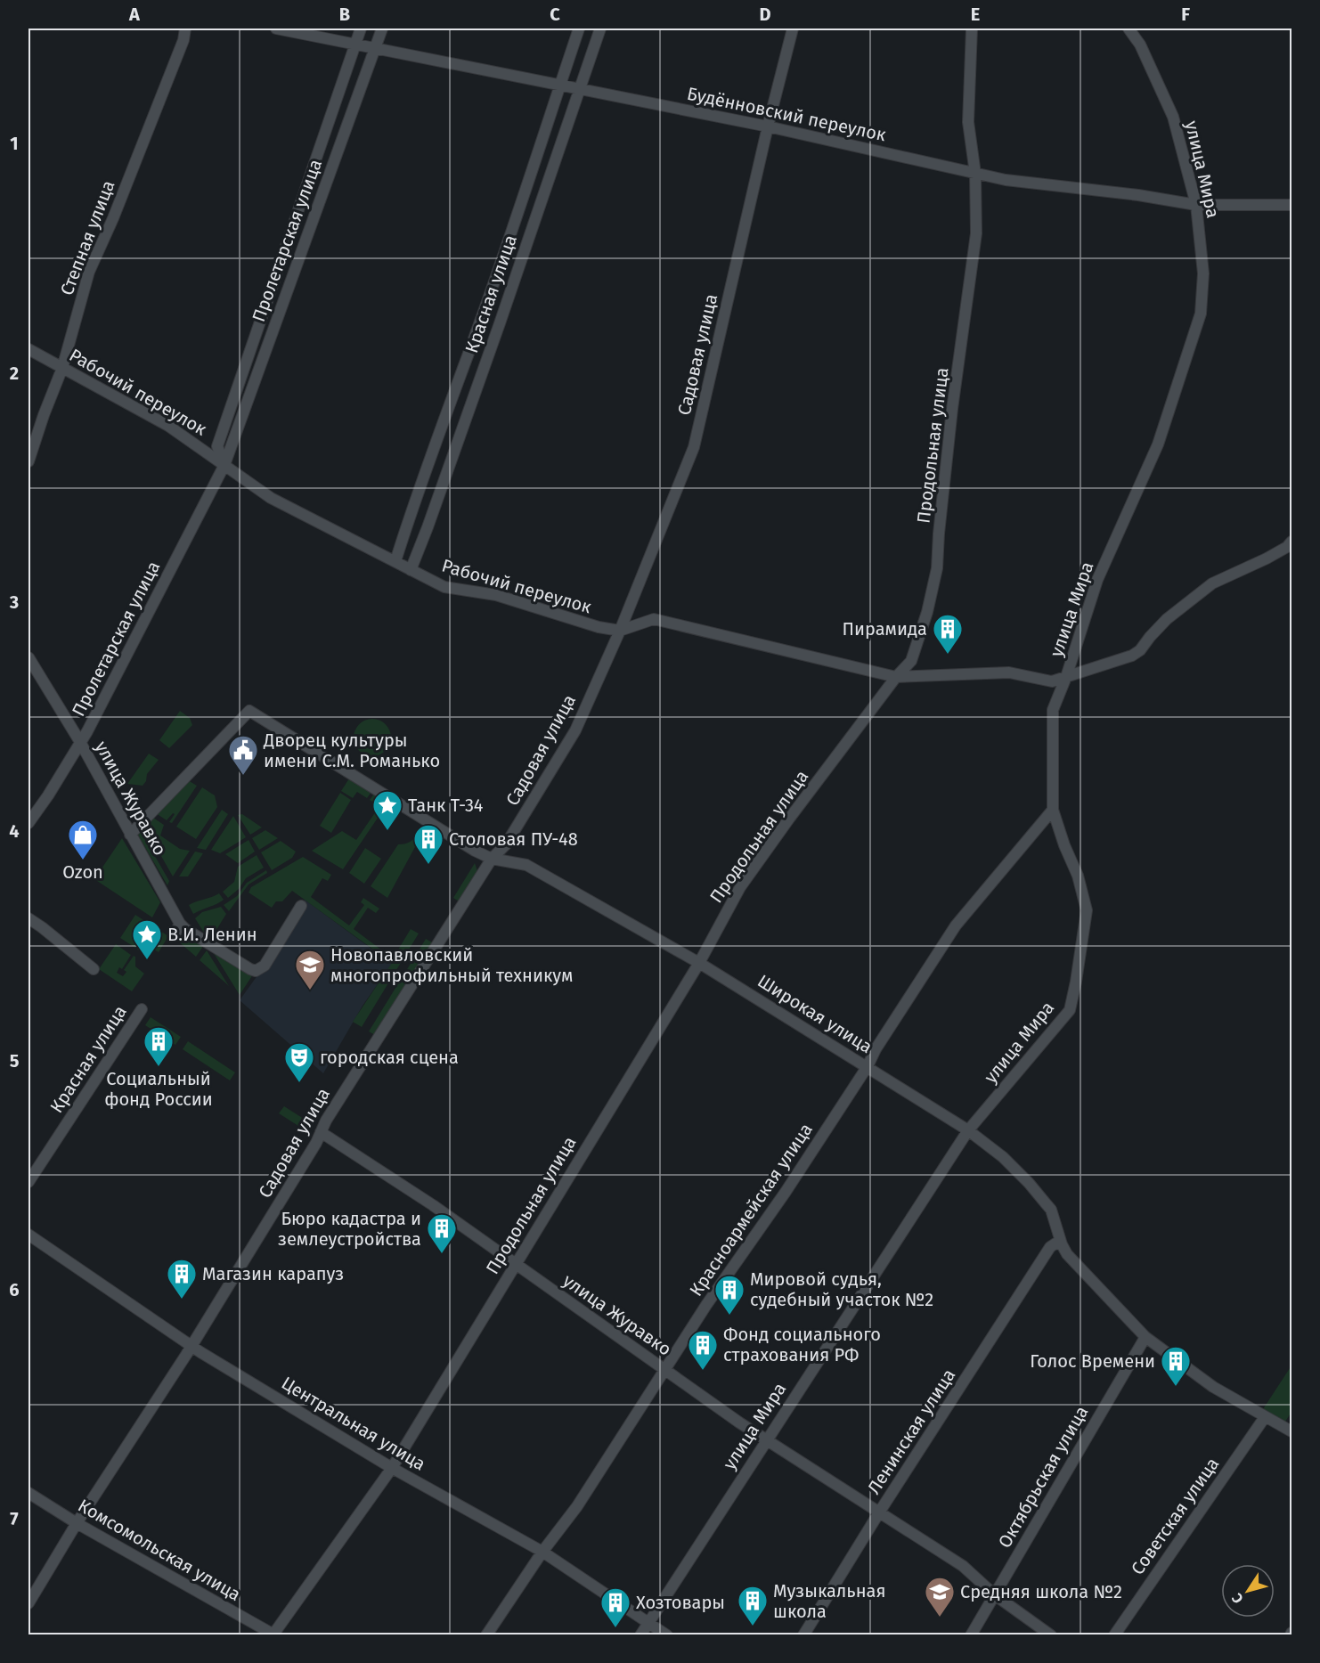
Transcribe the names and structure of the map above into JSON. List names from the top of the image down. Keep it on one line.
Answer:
{"streets":{"street":["Будённовский переулок","улица Мира","Степная улица","Пролетарская улица","Красная улица","Садовая улица","Рабочий переулок","Продольная улица","улица Журавко","Широкая улица","Красноармейская улица","Центральная улица","Ленинская улица","Октябрьская улица","Советская улица","Комсомольская улица"]},"crossings":[["Будённовский переулок","улица Мира"],["Будённовский переулок","Пролетарская улица"],["Будённовский переулок","Красная улица"],["Будённовский переулок","Садовая улица"],["Будённовский переулок","Продольная улица"],["улица Мира","Рабочий переулок"],["улица Мира","улица Журавко"],["улица Мира","Широкая улица"],["улица Мира","Красноармейская улица"],["улица Мира","Центральная улица"],["Степная улица","Рабочий переулок"],["Пролетарская улица","Рабочий переулок"],["Пролетарская улица","улица Журавко"],["Красная улица","Рабочий переулок"],["Садовая улица","Рабочий переулок"],["Садовая улица","улица Журавко"],["Садовая улица","Широкая улица"],["Садовая улица","Центральная улица"],["Садовая улица","Комсомольская улица"],["Рабочий переулок","Продольная улица"],["Продольная улица","улица Журавко"],["Продольная улица","Широкая улица"],["Продольная улица","Центральная улица"],["Продольная улица","Комсомольская улица"],["улица Журавко","Широкая улица"],["улица Журавко","Красноармейская улица"],["улица Журавко","Ленинская улица"],["улица Журавко","Октябрьская улица"],["Широкая улица","Красноармейская улица"],["Широкая улица","Ленинская улица"],["Широкая улица","Октябрьская улица"],["Широкая улица","Советская улица"],["Красноармейская улица","Центральная улица"]],"places":{"building":["Пирамида","Столовая ПУ-48","Социальный фонд России","Бюро кадастра и землеустройства","Магазин карапуз","Мировой судья, судебный участок №2","Фонд социального страхования РФ","Голос Времени","Музыкальная школа","Хозтовары"],"public building":["Дворец культуры имени С.М. Романько"],"place":["Танк Т-34","В.И. Ленин"],"shop":["Ozon"],"school or university":["Новопавловский многопрофильный техникум","Средняя школа №2"],"theatre":["городская сцена"]},"north":"bottom left","grid":{"columns":["A","B","C","D","E","F"],"rows":["1","2","3","4","5","6","7"]}}
